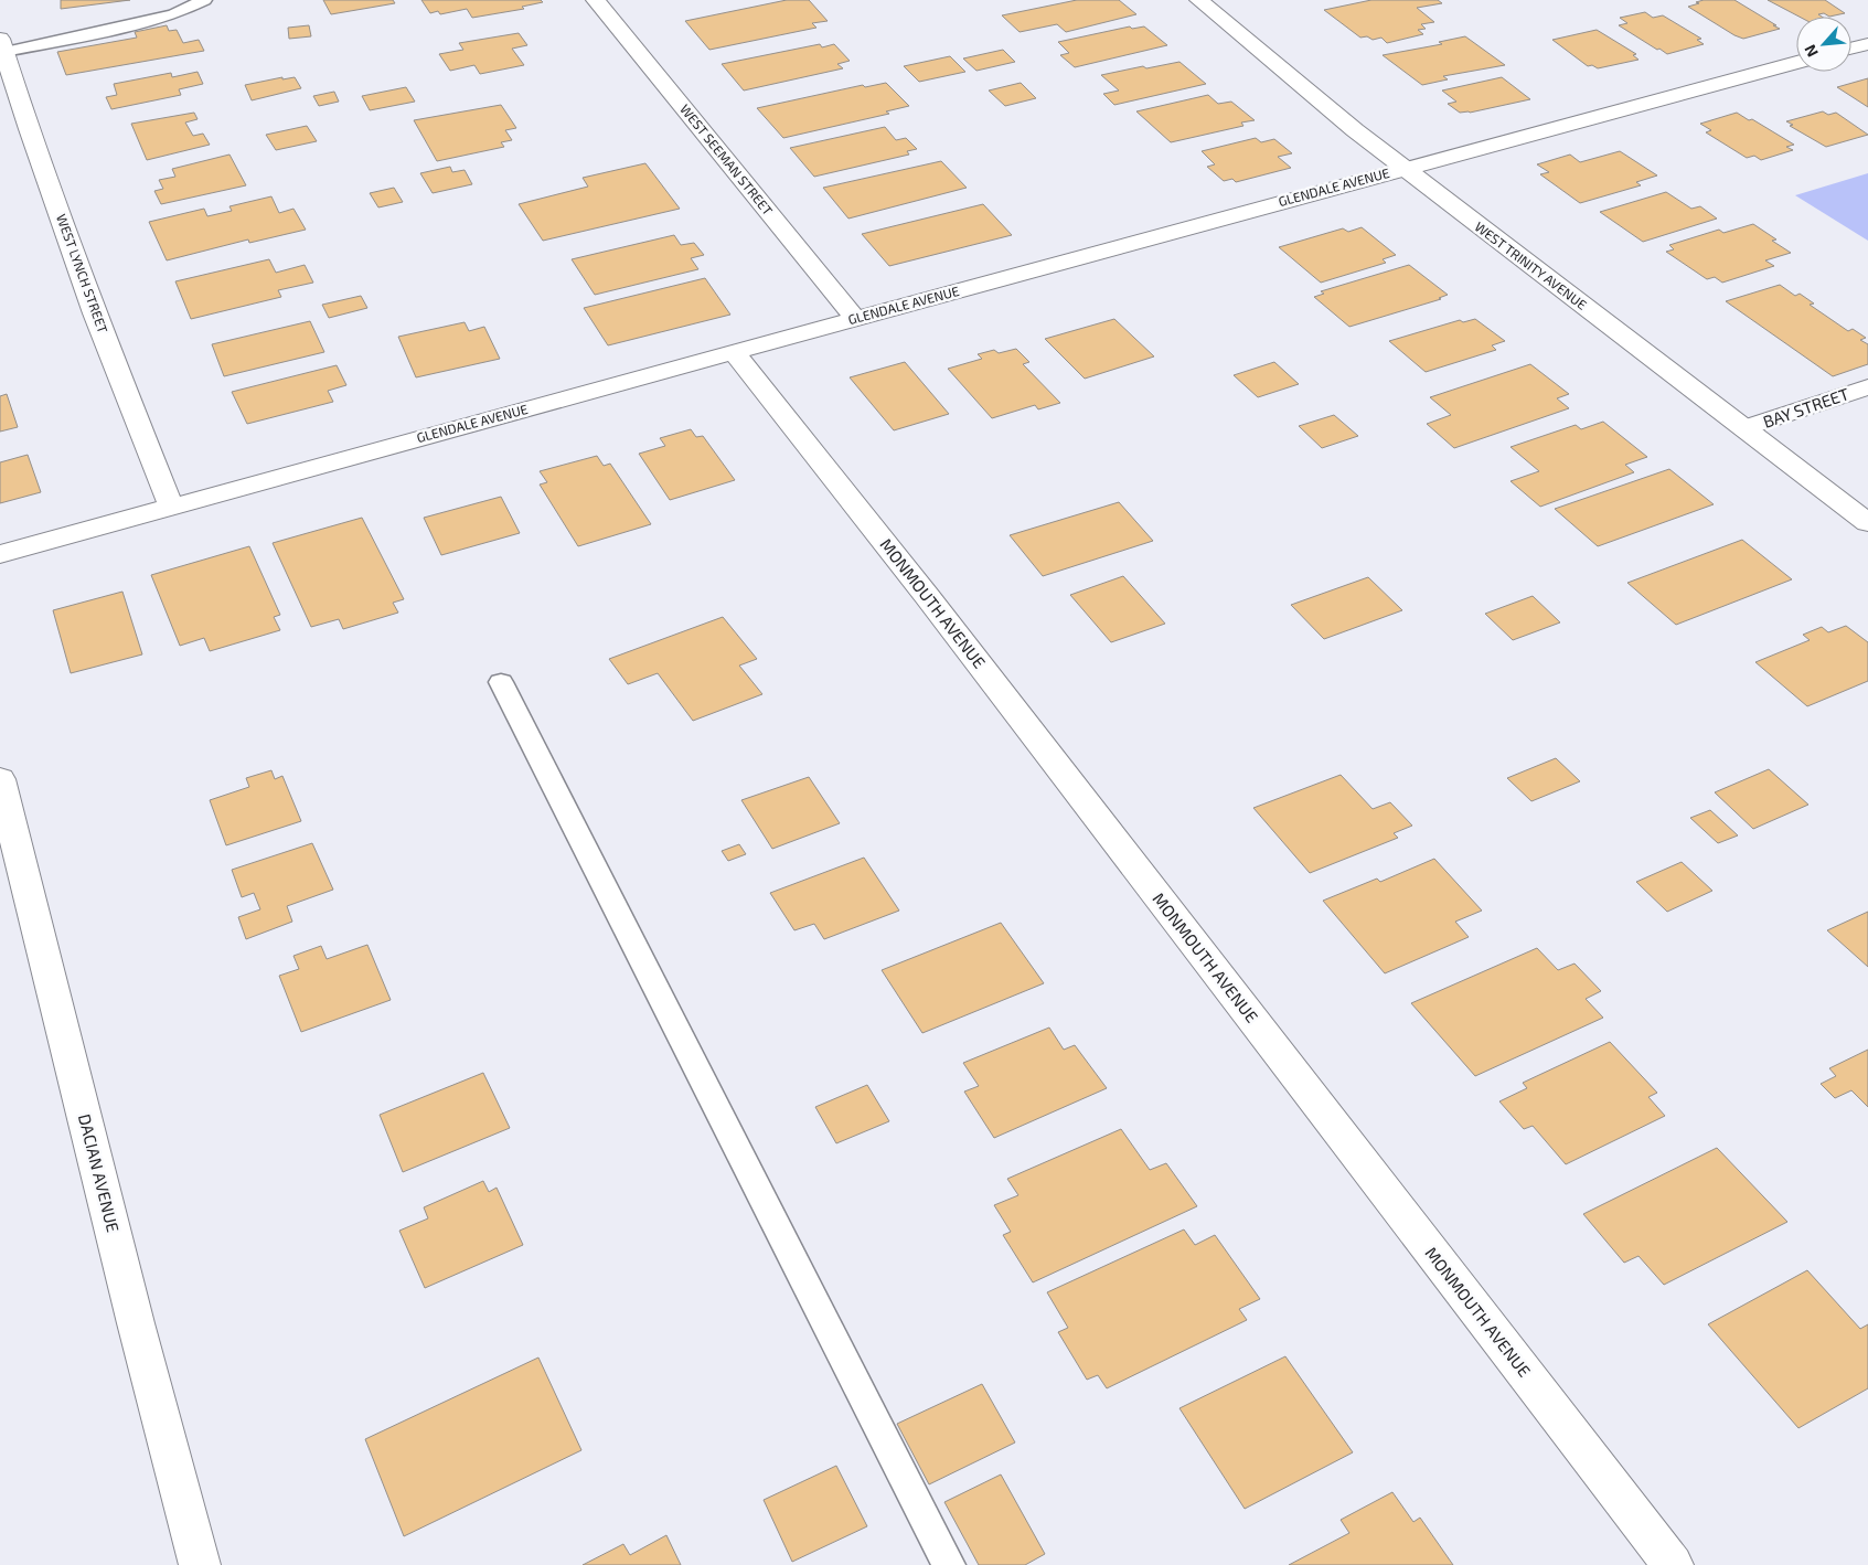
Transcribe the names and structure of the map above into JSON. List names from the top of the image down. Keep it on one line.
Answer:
{"streets":{"street":["WEST SEEMAN STREET","GLENDALE AVENUE","WEST TRINITY AVENUE","WEST LYNCH STREET","BAY STREET","MONMOUTH AVENUE","DACIAN AVENUE"]},"crossings":[["WEST SEEMAN STREET","GLENDALE AVENUE"],["GLENDALE AVENUE","WEST TRINITY AVENUE"],["GLENDALE AVENUE","WEST LYNCH STREET"],["GLENDALE AVENUE","MONMOUTH AVENUE"],["WEST TRINITY AVENUE","BAY STREET"]],"north":"bottom left"}
